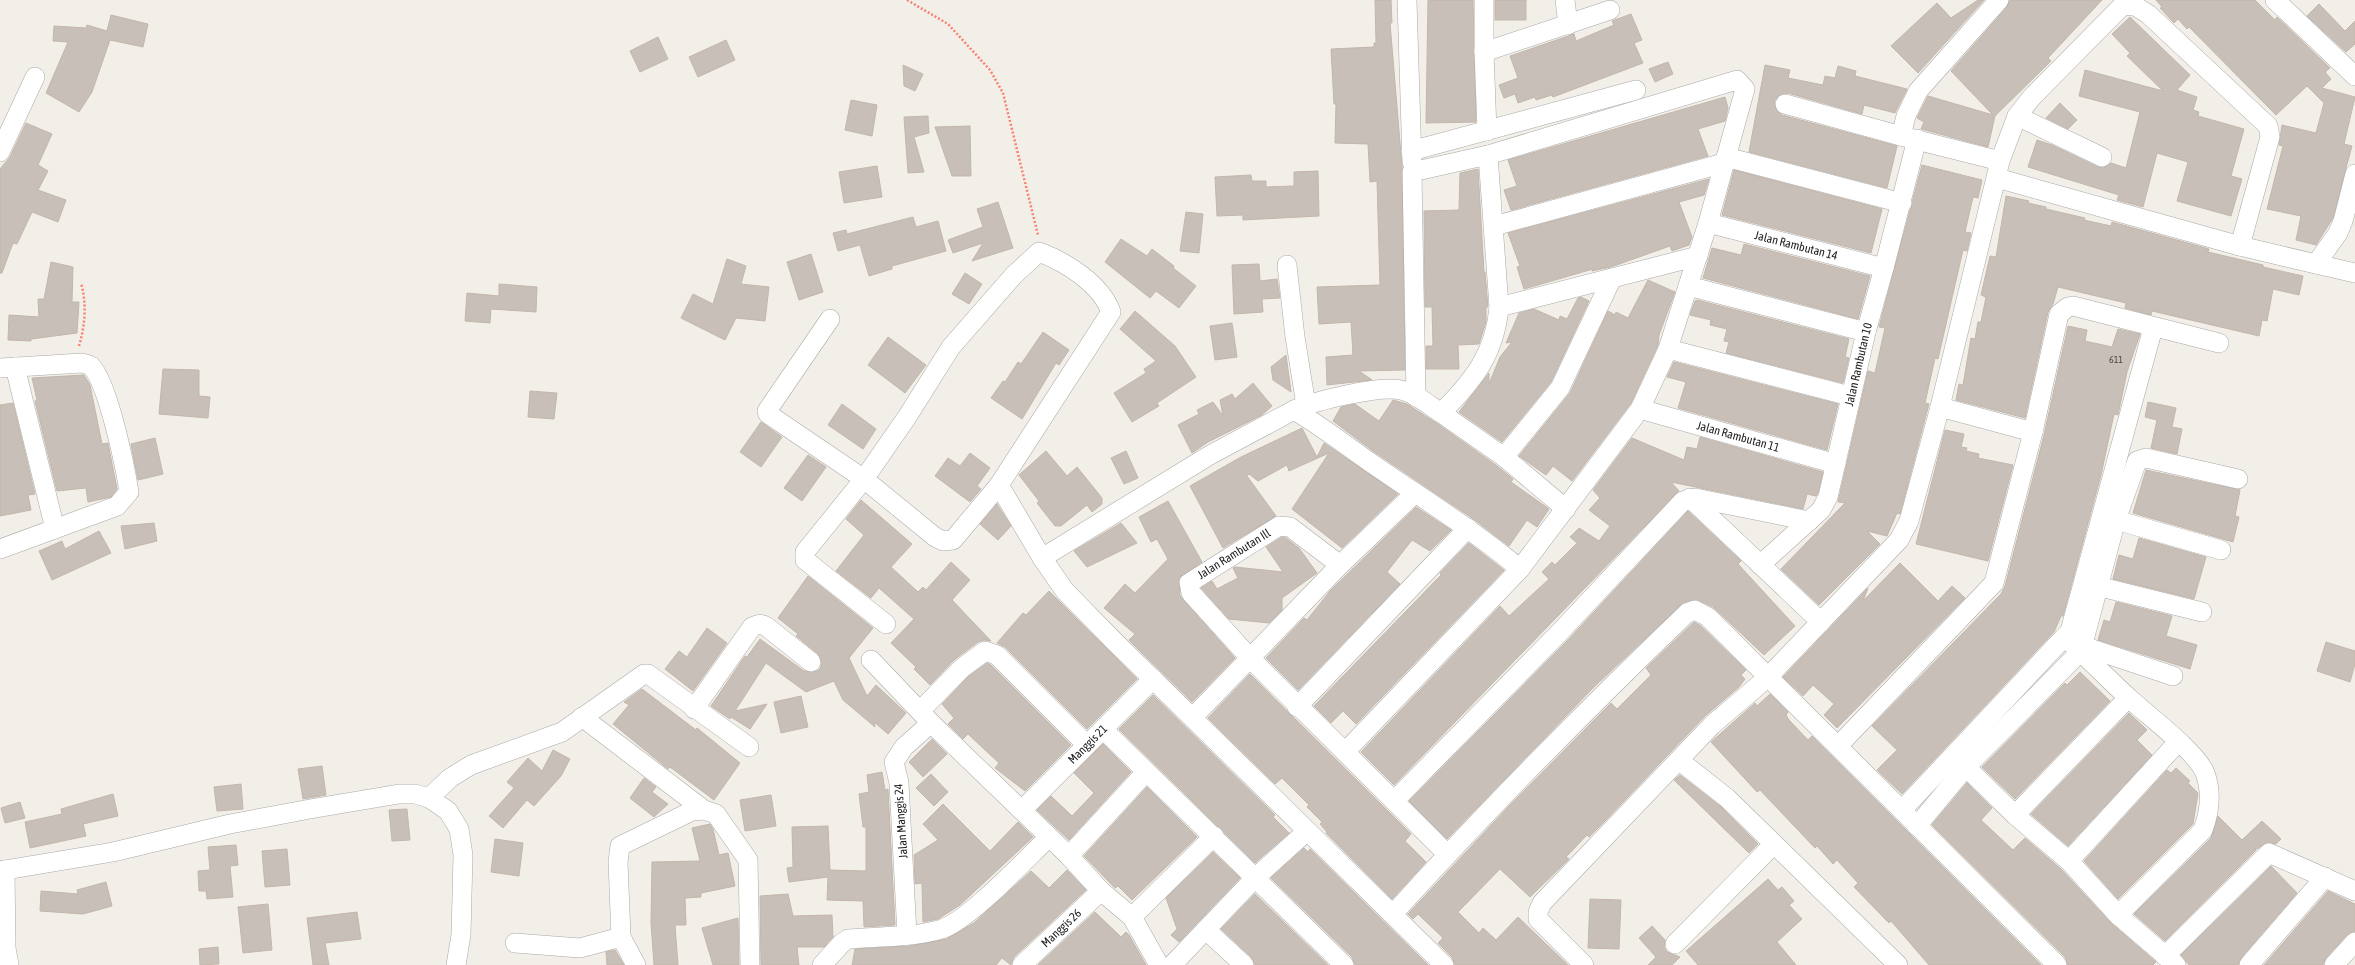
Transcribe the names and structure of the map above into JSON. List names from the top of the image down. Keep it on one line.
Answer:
{"streets":{"street":["Jalan Rambutan 14","Jalan Rambutan 10","Jalan Rambutan 11","Jalan Rambutan Ill","Manggis 21","Jalan Manggis 24","Manggis 26"]},"crossings":[["Jalan Rambutan 14","Jalan Rambutan 10"],["Jalan Rambutan 10","Jalan Rambutan 11"],["Manggis 21","Jalan Manggis 24"]],"house_numbers":["611"]}
